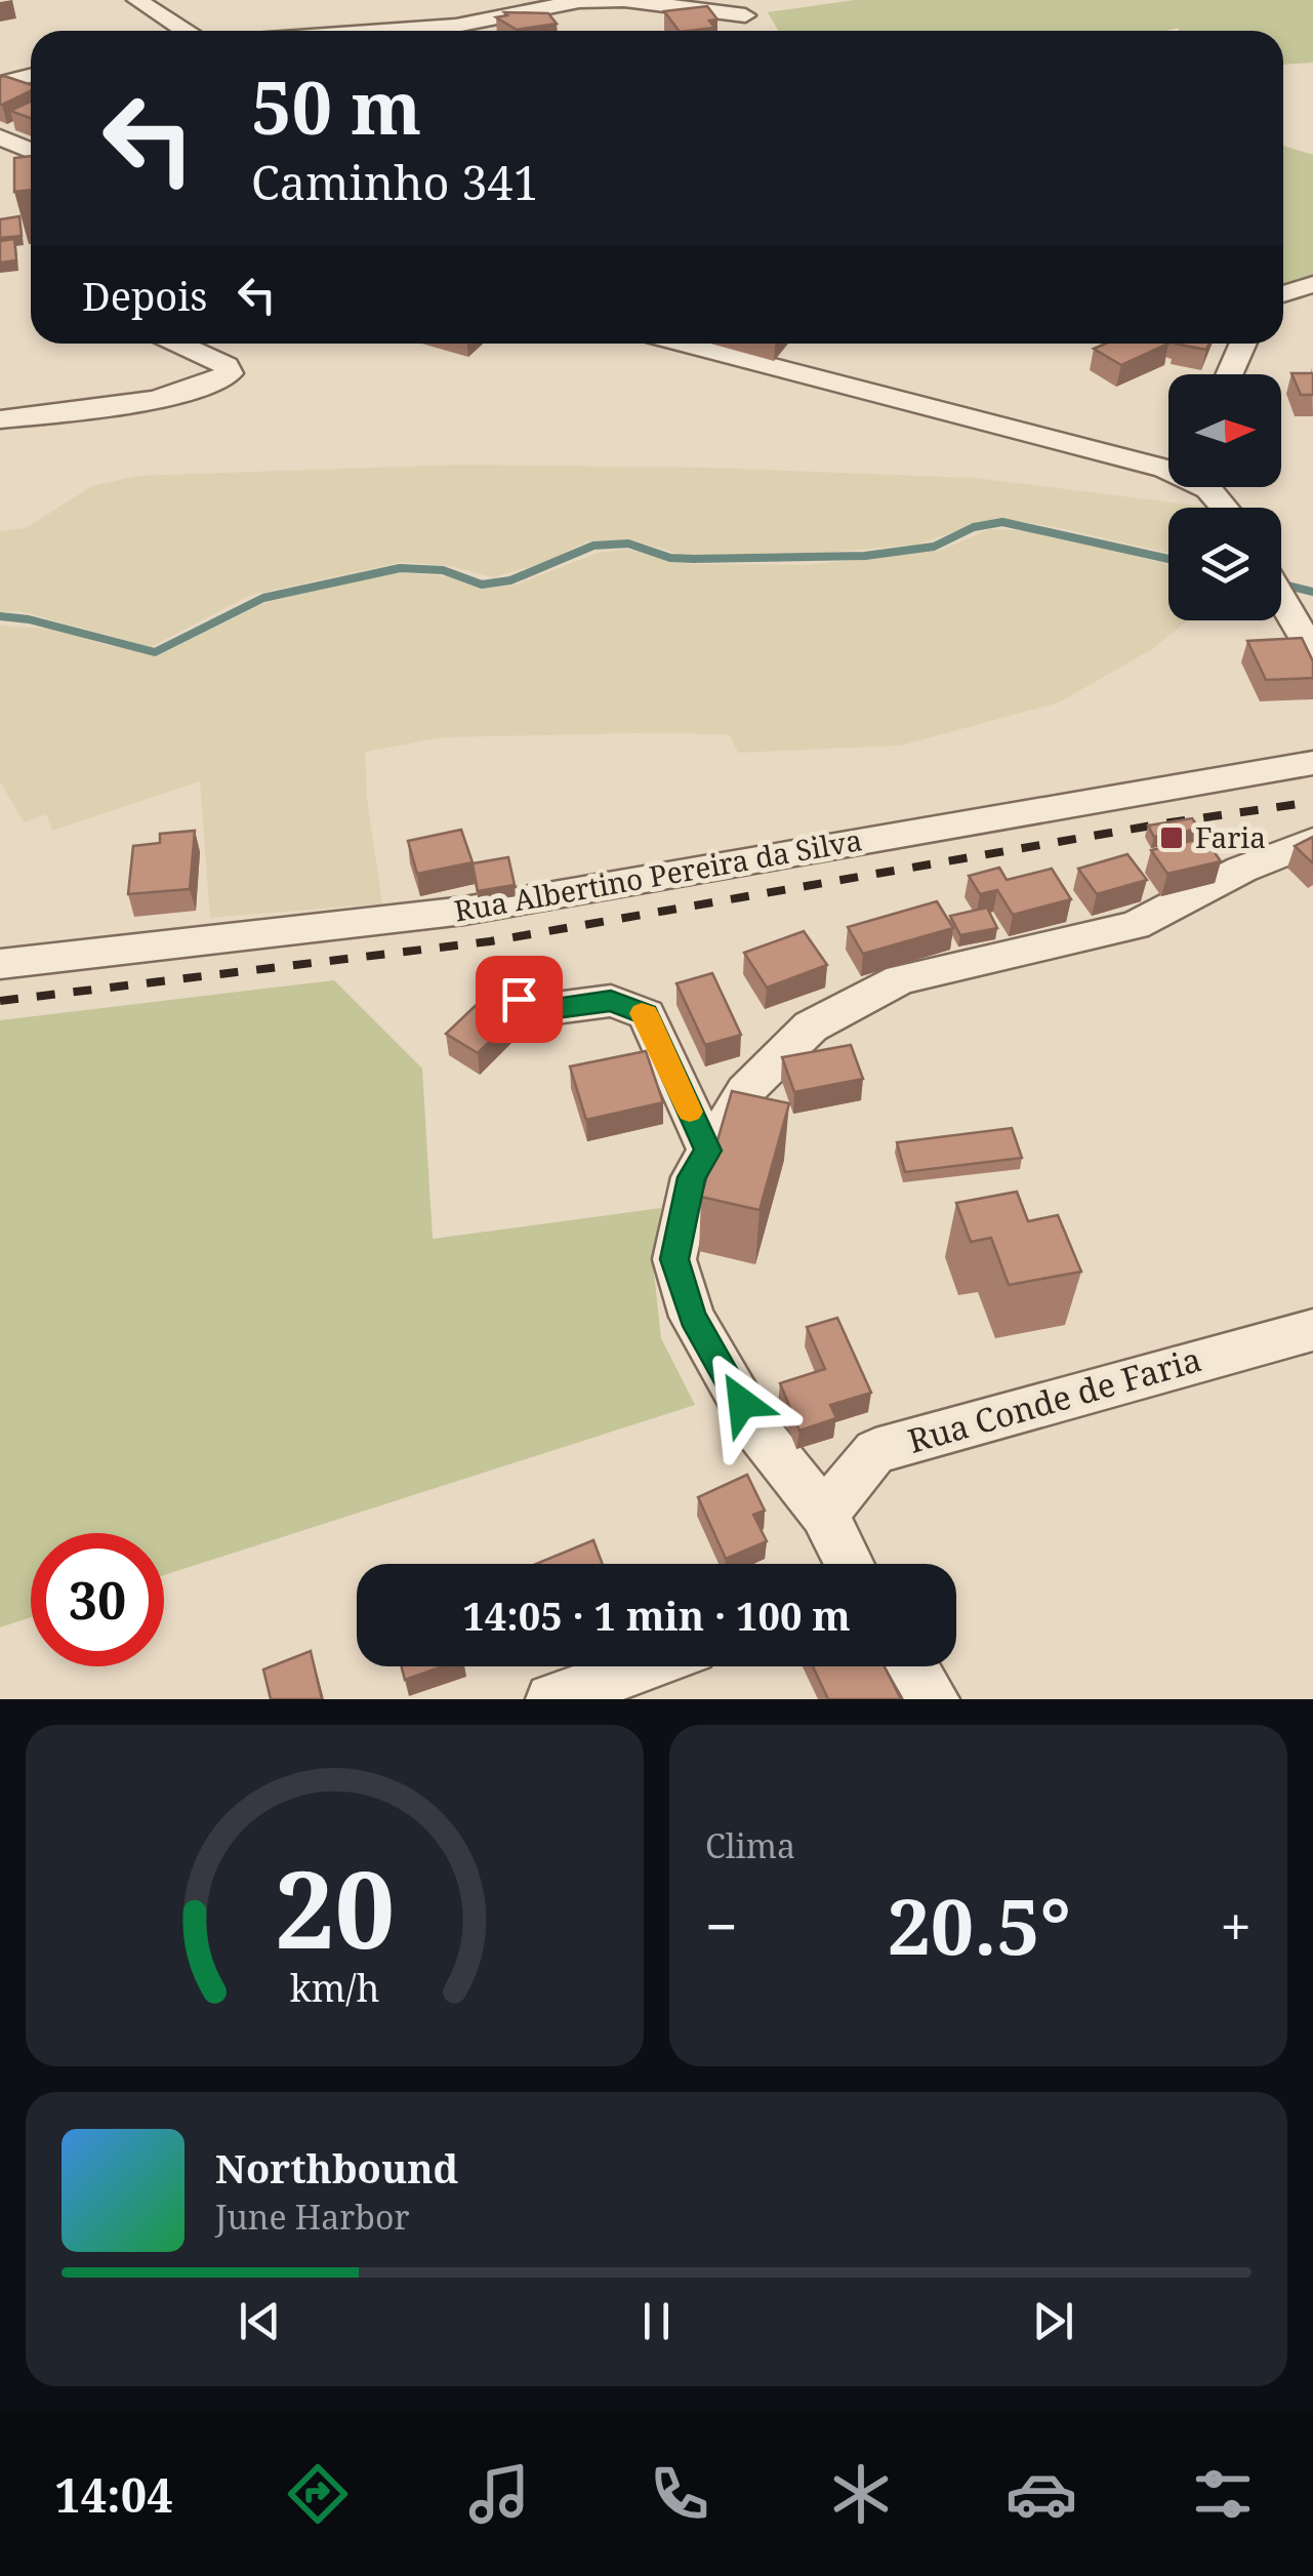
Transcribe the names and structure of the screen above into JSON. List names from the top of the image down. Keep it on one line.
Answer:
{"streets":{"street":["Rua Albertino Pereira da Silva","Rua Conde de Faria"]},"places":{"transit":["Faria"]},"north":"right","page":{"turn":["50 m","Caminho 341"],"then":"Depois","limit":"30","trip":"14:05 · 1 min · 100 m","tile":"Clima","heat":["−","20.5°","+"],"song":["Northbound","June Harbor"],"tabs":"14:04","gauge":["20","km/h"]}}
